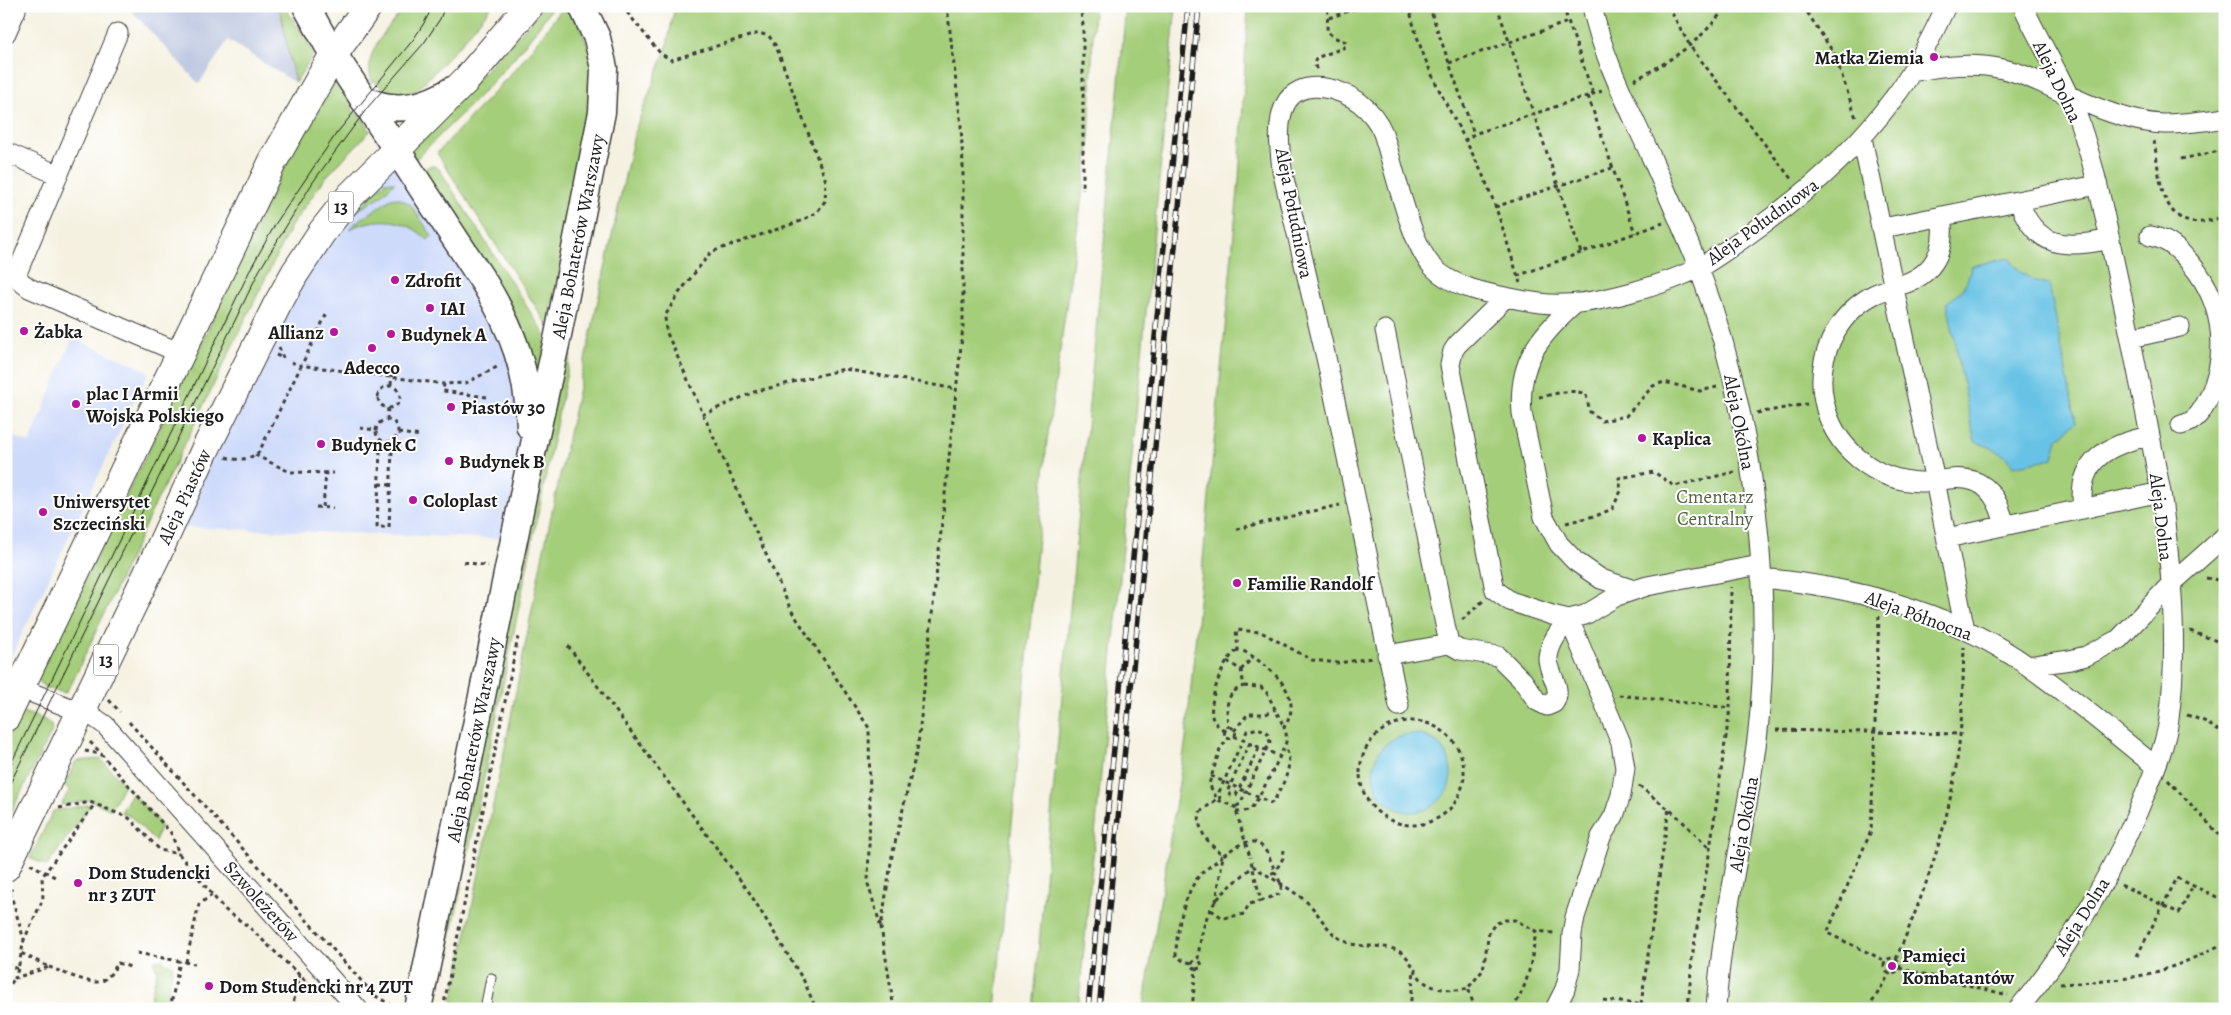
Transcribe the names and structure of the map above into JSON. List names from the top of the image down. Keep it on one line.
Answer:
{"streets":{"main road":["13","Aleja Piastów"],"street":["Aleja Dolna","Aleja Południowa","Aleja Bohaterów Warszawy","Aleja Okólna","Aleja Północna","Szwoleżerów"]},"crossings":[["Aleja Dolna","Aleja Północna"],["13","Aleja Bohaterów Warszawy"],["13","Aleja Piastów"],["Aleja Południowa","Aleja Okólna"],["Aleja Bohaterów Warszawy","Aleja Piastów"],["Aleja Okólna","Aleja Północna"],["Aleja Piastów","Szwoleżerów"]],"parks":["Cmentarz Centralny"],"places":["Matka Ziemia","Zdrofit","IAI","Żabka","Allianz","Budynek A","Adecco","plac I Armii Wojska Polskiego","Piastów 30","Kaplica","Budynek C","Budynek B","Coloplast","Uniwersytet Szczeciński","Familie Randolf","Dom Studencki nr 3 ZUT","Pamięci Kombatantów","Dom Studencki nr 4 ZUT"]}
